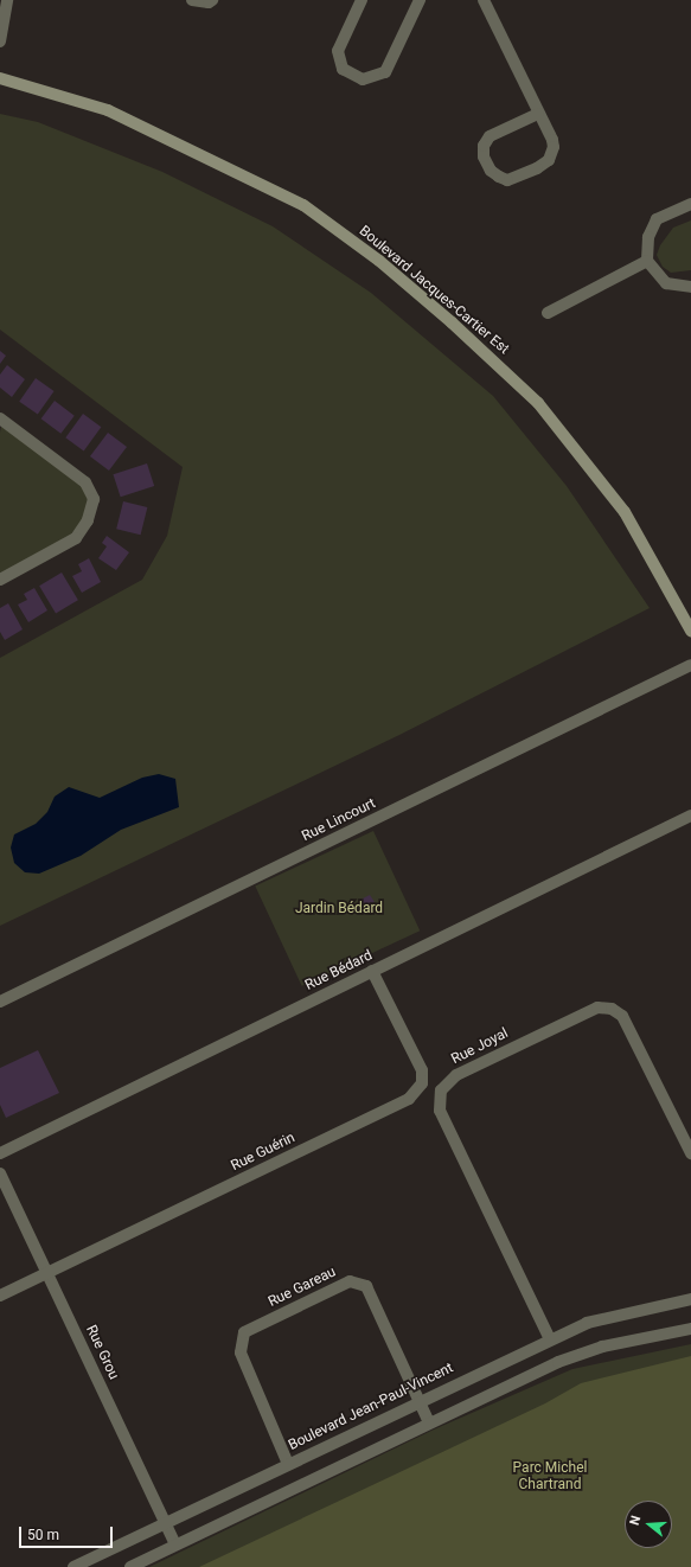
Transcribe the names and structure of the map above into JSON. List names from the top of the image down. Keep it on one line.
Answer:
{"streets":{"main road":["Boulevard Jacques-Cartier Est"],"street":["Rue Lincourt","Rue Bédard","Rue Joyal","Rue Guérin","Rue Gareau","Rue Grou","Boulevard Jean-Paul-Vincent"]},"crossings":[["Rue Bédard","Rue Guérin"],["Rue Joyal","Boulevard Jean-Paul-Vincent"],["Rue Guérin","Rue Grou"],["Rue Gareau","Boulevard Jean-Paul-Vincent"],["Rue Grou","Boulevard Jean-Paul-Vincent"]],"parks":["Jardin Bédard","Parc Michel Chartrand"],"scale_bar":"50 m","north":"left"}
